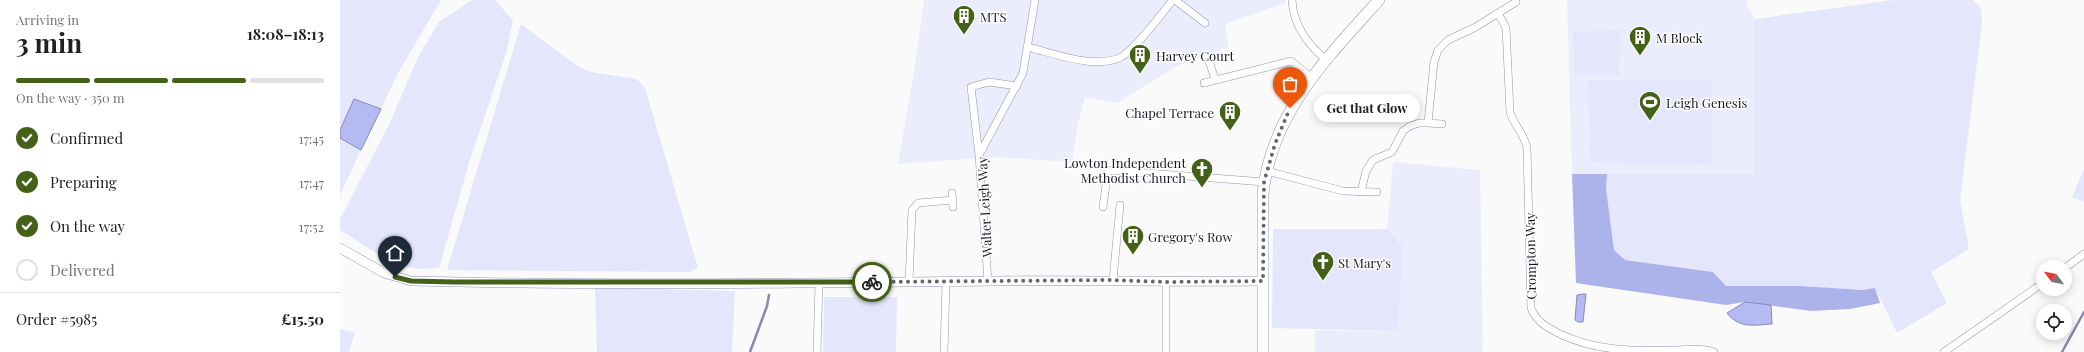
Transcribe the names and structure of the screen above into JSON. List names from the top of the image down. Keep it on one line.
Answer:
{"streets":{"street":["Walter Leigh Way","Crompton Way"]},"places":{"building":["MTS","M Block","Harvey Court","Chapel Terrace","Gregory's Row"],"other":["Get that Glow"],"sports":["Leigh Genesis"],"church":["Lowton Independent Methodist Church","St Mary's"]},"north":"top left","page":{"heading":["3 min","Arriving in","18:08–18:13"],"panel":["Order #5985","£15.50"],"bar":"On the way · 350 m","bubble":"Get that Glow","list":[["Confirmed","17:45"],["Preparing","17:47"],["On the way","17:52"],"Delivered"]}}
